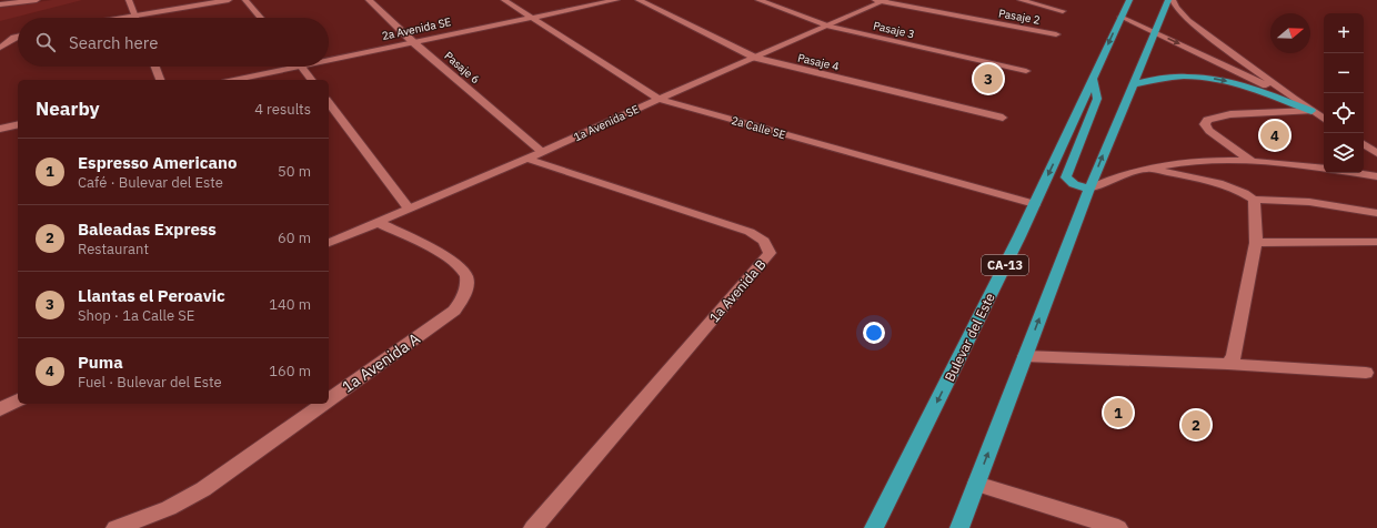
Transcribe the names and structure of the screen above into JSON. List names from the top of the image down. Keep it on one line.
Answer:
{"streets":{"highway":["CA-13","Bulevar del Este"],"street":["Pasaje 2","2a Avenida SE","Pasaje 3","Pasaje 4","Pasaje 6","1a Avenida SE","2a Calle SE","1a Avenida B","1a Avenida A"]},"crossings":[["Pasaje 2","1a Avenida SE"],["2a Avenida SE","Pasaje 6"],["2a Avenida SE","2a Calle SE"],["Pasaje 3","1a Avenida SE"],["Pasaje 4","1a Avenida SE"],["Pasaje 6","1a Avenida SE"],["1a Avenida SE","2a Calle SE"],["1a Avenida SE","1a Avenida B"],["1a Avenida SE","1a Avenida A"],["2a Calle SE","Bulevar del Este"]],"north":"right","page":{"map_buttons":["+","−"],"search":"Search here","pins":["3","4","1","2"],"heading":["Nearby","4 results"],"list":[{"mark":"1","name":"Espresso Americano","note":"Café · Bulevar del Este","value":"50 m"},{"mark":"2","name":"Baleadas Express","note":"Restaurant","value":"60 m"},{"mark":"3","name":"Llantas el Peroavic","note":"Shop · 1a Calle SE","value":"140 m"},{"mark":"4","name":"Puma","note":"Fuel · Bulevar del Este","value":"160 m"}]}}
